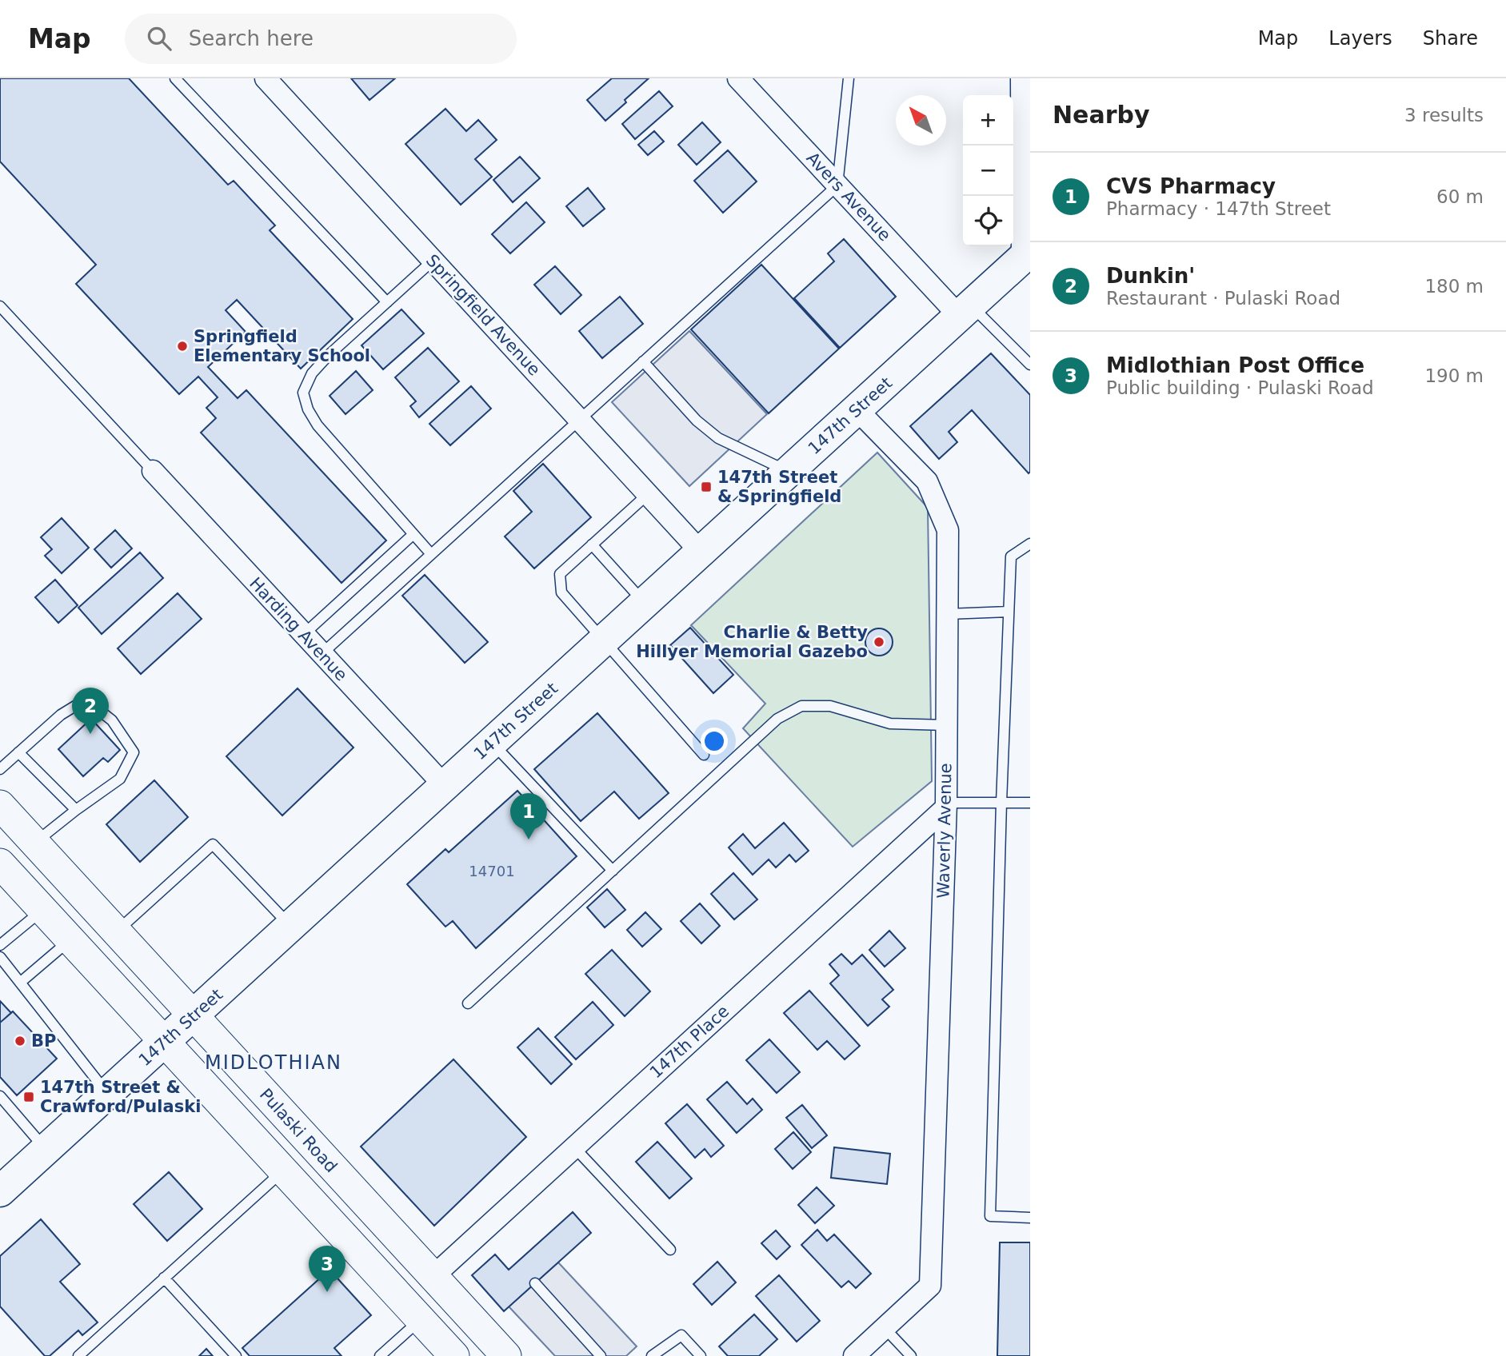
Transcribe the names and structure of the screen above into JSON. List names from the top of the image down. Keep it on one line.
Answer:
{"streets":{"main road":["147th Street","Pulaski Road"],"street":["Avers Avenue","Springfield Avenue","Harding Avenue","Waverly Avenue","147th Place"]},"crossings":[["Avers Avenue","147th Street"],["Springfield Avenue","147th Street"],["147th Street","Harding Avenue"],["147th Street","Waverly Avenue"],["147th Street","Pulaski Road"],["Waverly Avenue","147th Place"],["147th Place","Pulaski Road"]],"districts":["MIDLOTHIAN"],"places":{"other":["Springfield Elementary School","Charlie & Betty Hillyer Memorial Gazebo","BP"],"transit":["147th Street & Springfield","147th Street & Crawford/Pulaski"]},"house_numbers":["14701"],"north":"top left","page":{"header":"Map","search":"Search here","nav":["Map","Layers","Share"],"heading":["Nearby","3 results"],"map_buttons":["+","−"],"list":[{"mark":"1","name":"CVS Pharmacy","note":"Pharmacy · 147th Street","value":"60 m"},{"mark":"2","name":"Dunkin'","note":"Restaurant · Pulaski Road","value":"180 m"},{"mark":"3","name":"Midlothian Post Office","note":"Public building · Pulaski Road","value":"190 m"}],"pins":["2","1","3"]}}
